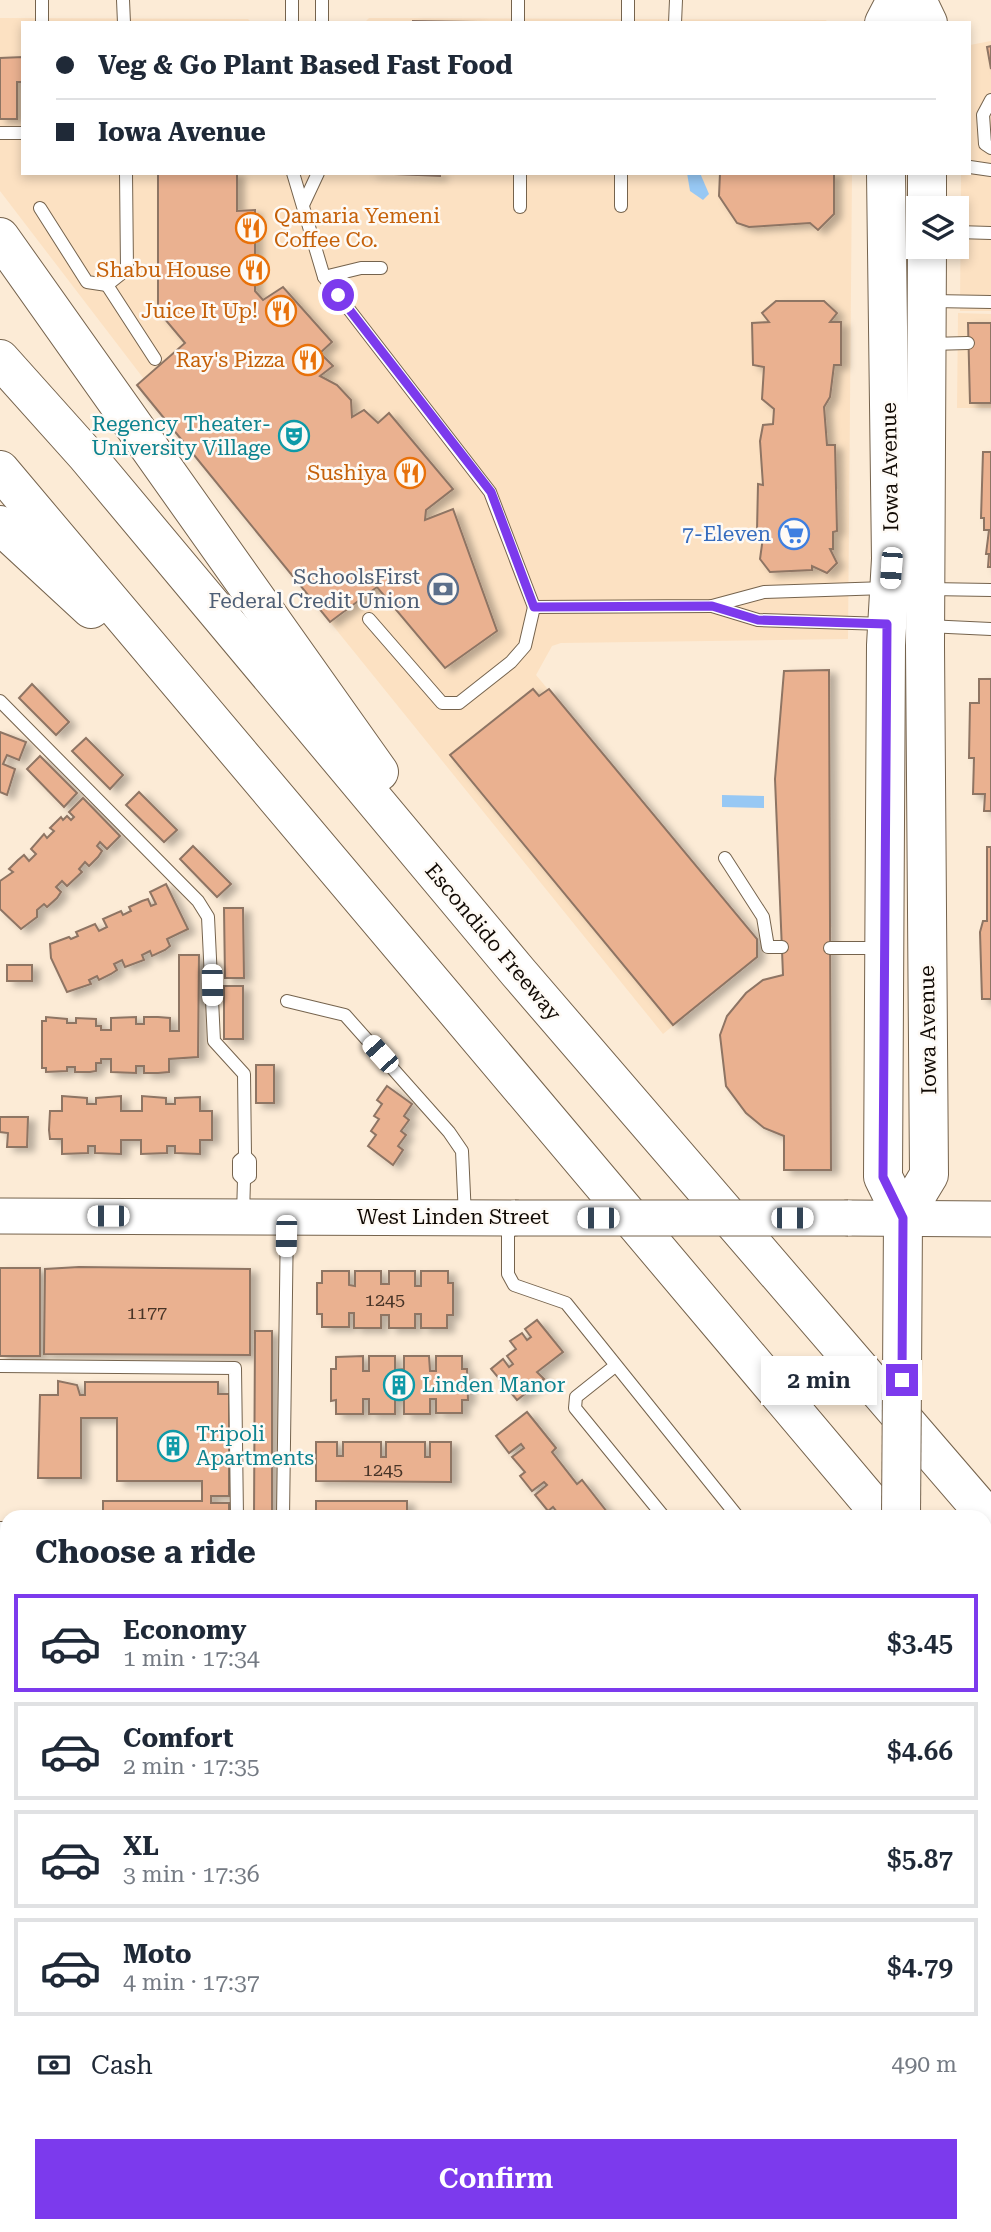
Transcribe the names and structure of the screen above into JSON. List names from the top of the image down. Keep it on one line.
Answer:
{"streets":{"main road":["Iowa Avenue","Escondido Freeway"],"street":["West Linden Street"]},"crossings":[["Iowa Avenue","West Linden Street"]],"places":{"restaurant":["Qamaria Yemeni Coffee Co.","Shabu House","Juice It Up!","Ray's Pizza","Sushiya"],"theatre":["Regency Theater- University Village"],"supermarket":["7-Eleven"],"bank":["SchoolsFirst Federal Credit Union"],"building":["Linden Manor","Tripoli Apartments"]},"house_numbers":["1245","1177","1245"],"page":{"banner":["Veg & Go Plant Based Fast Food","Iowa Avenue"],"bubble":"2 min","heading":"Choose a ride","list":[{"name":"Economy","note":"1 min · 17:34","value":"$3.45"},{"name":"Comfort","note":"2 min · 17:35","value":"$4.66"},{"name":"XL","note":"3 min · 17:36","value":"$5.87"},{"name":"Moto","note":"4 min · 17:37","value":"$4.79"}],"pay":["Cash","490 m"],"buttons":"Confirm"}}
